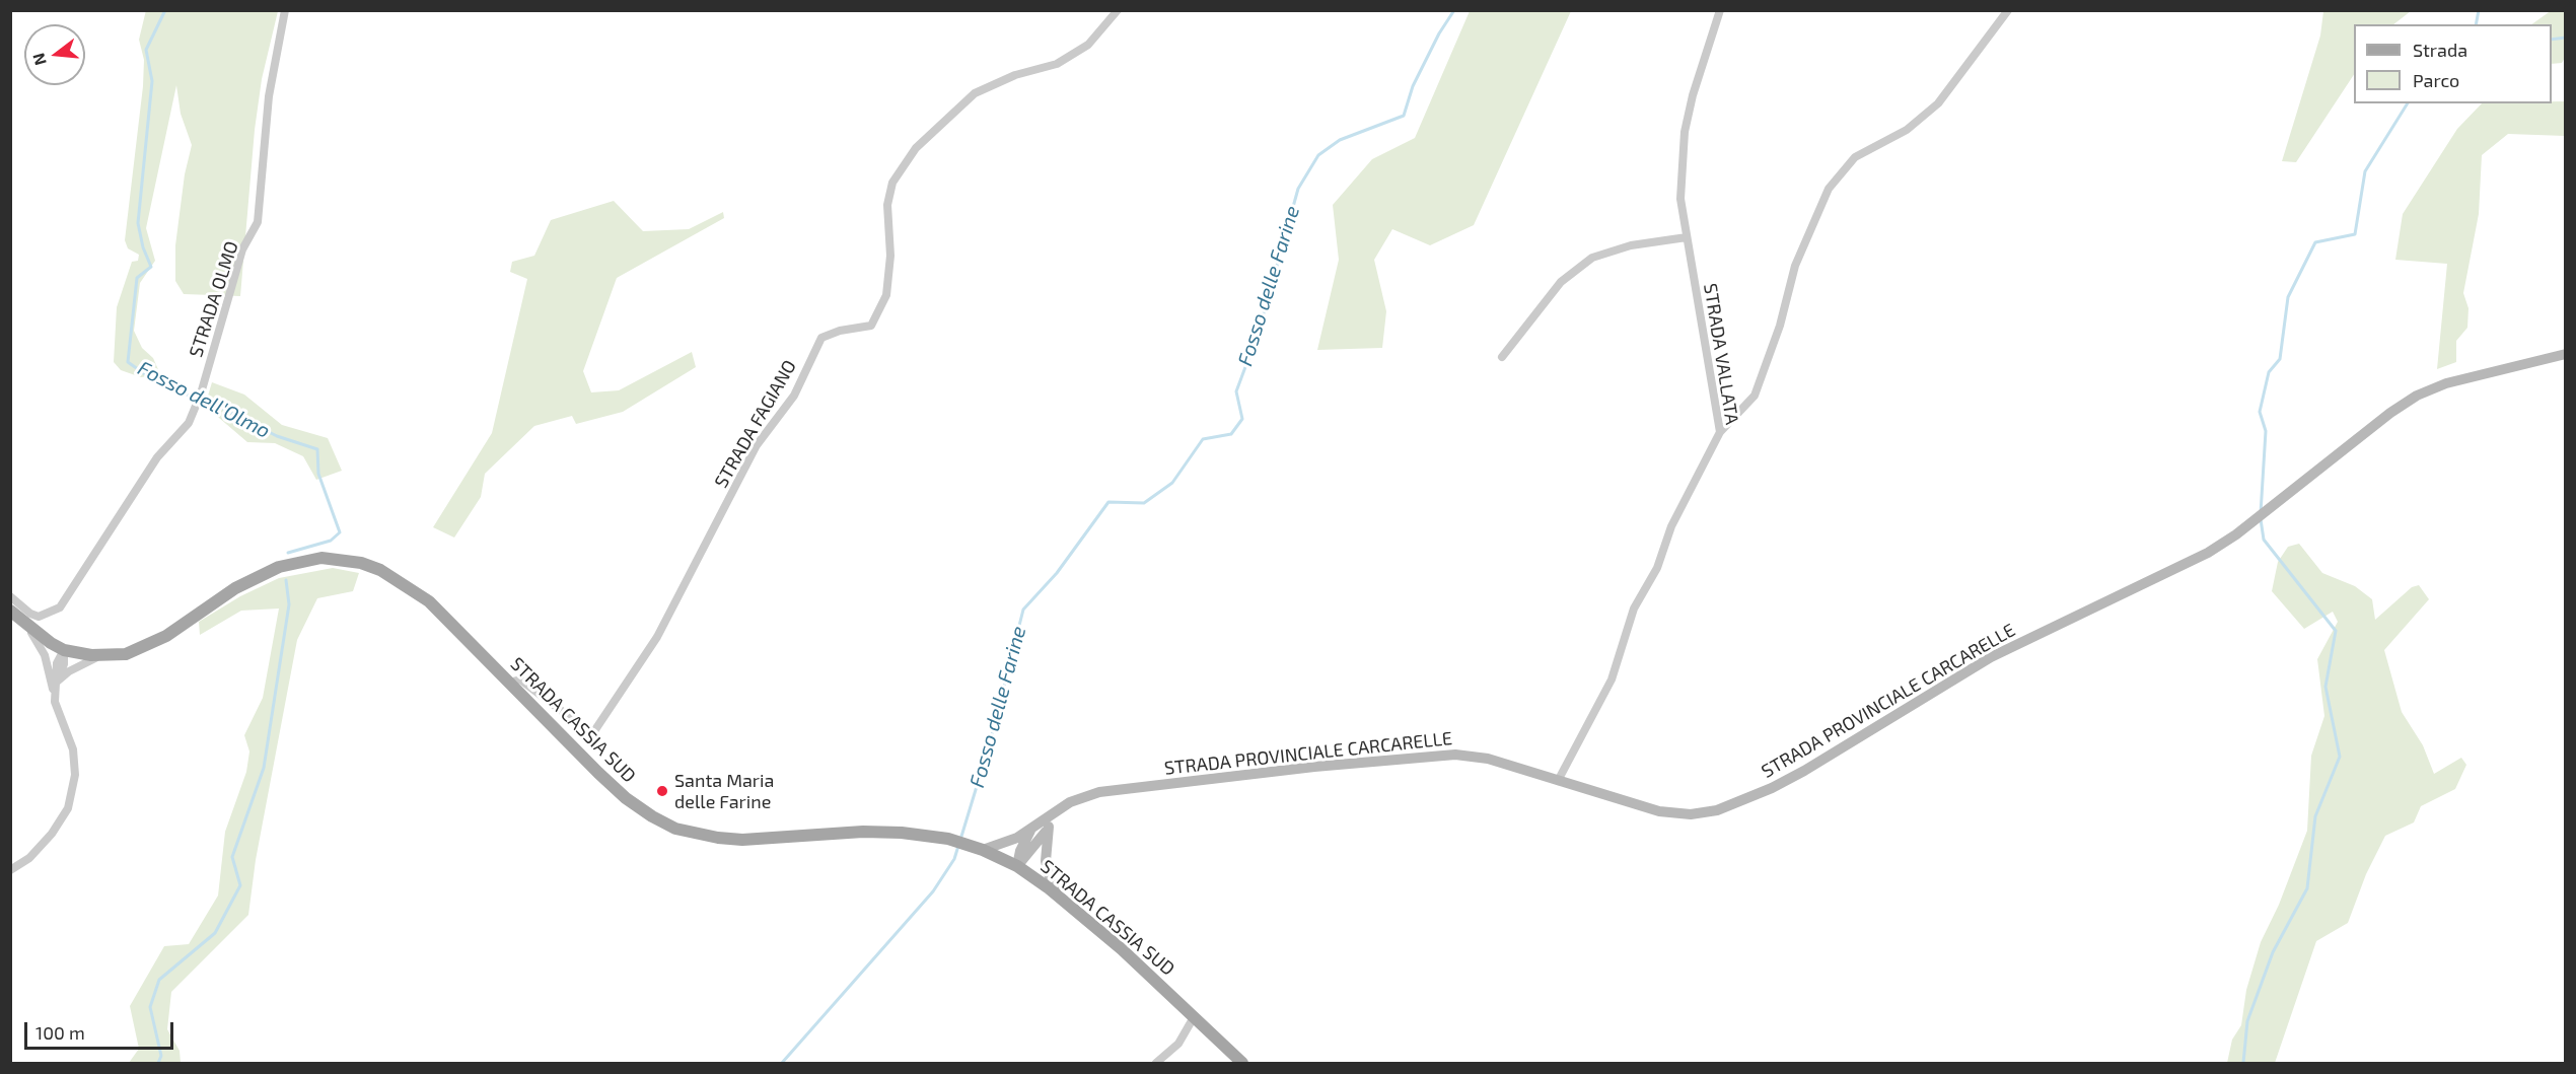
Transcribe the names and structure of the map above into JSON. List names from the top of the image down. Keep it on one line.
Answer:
{"streets":{"main road":["STRADA PROVINCIALE CARCARELLE","STRADA CASSIA SUD"],"street":["STRADA OLMO","STRADA VALLATA","STRADA FAGIANO"]},"crossings":[["STRADA VALLATA","STRADA PROVINCIALE CARCARELLE"],["STRADA FAGIANO","STRADA CASSIA SUD"],["STRADA PROVINCIALE CARCARELLE","STRADA CASSIA SUD"]],"water":["Fosso delle Farine","Fosso dell'Olmo"],"places":["Santa Maria delle Farine"],"legend":["Strada","Parco"],"scale_bar":"100 m","north":"left"}
